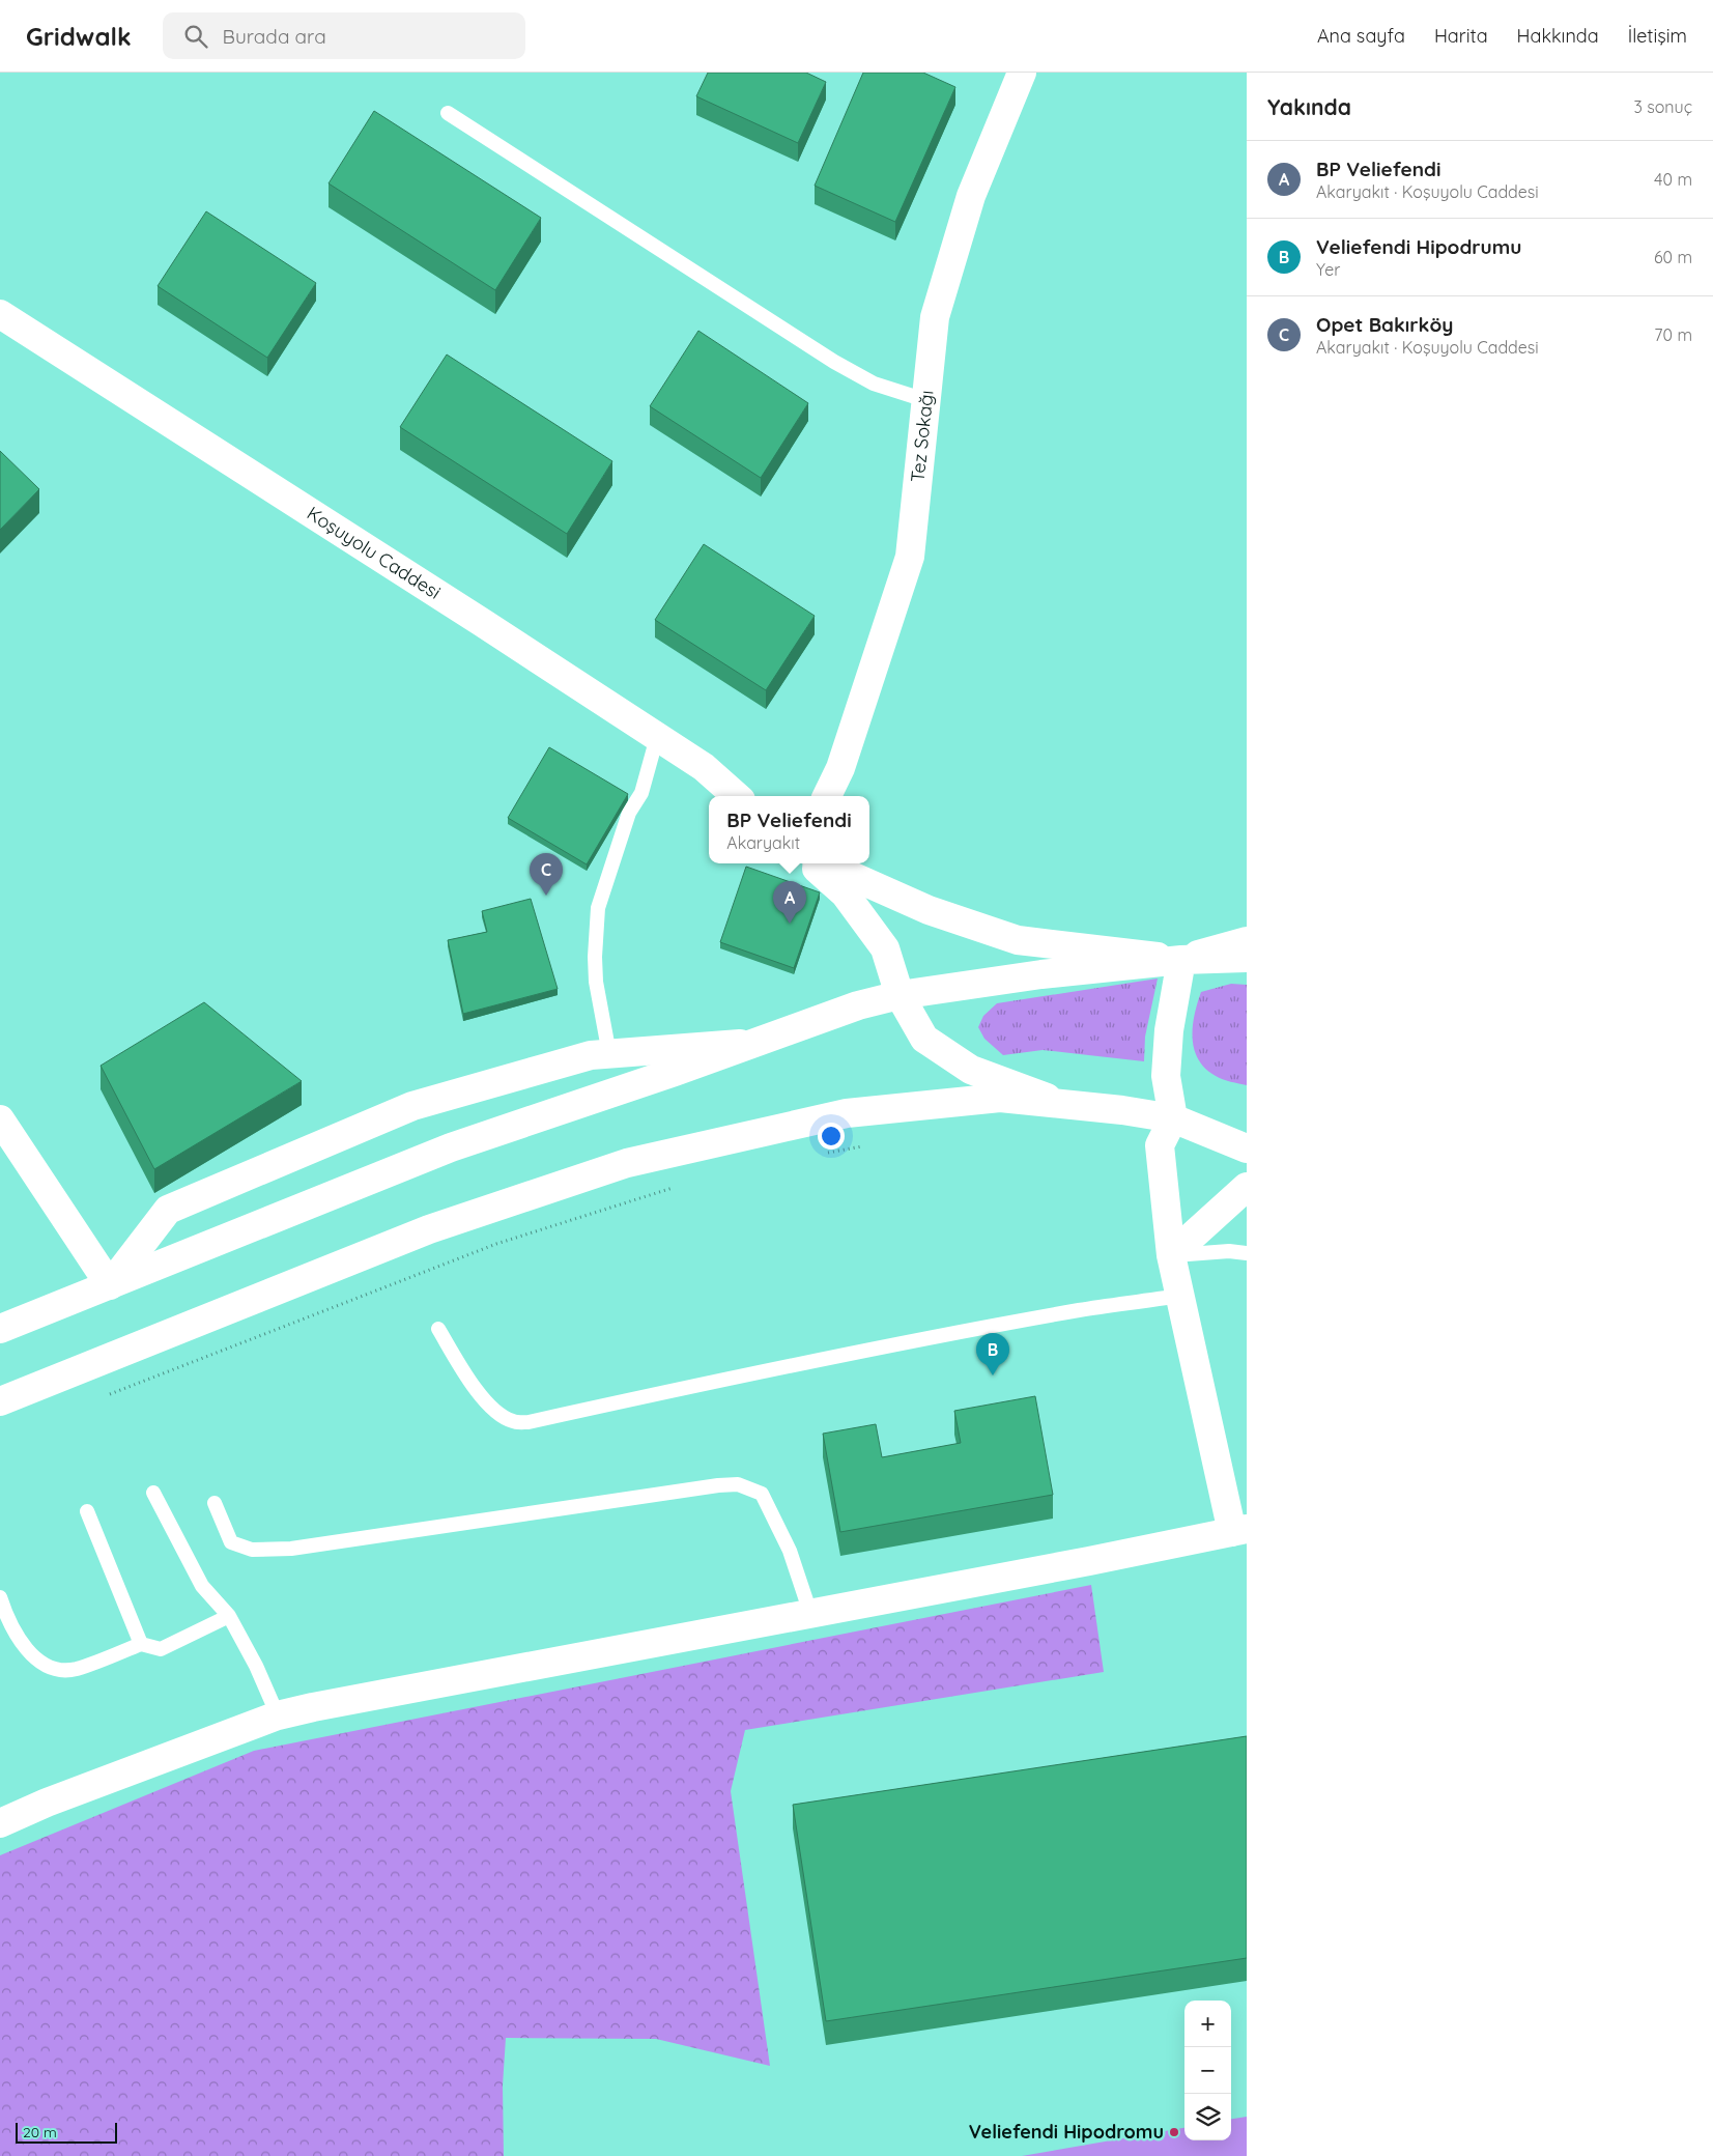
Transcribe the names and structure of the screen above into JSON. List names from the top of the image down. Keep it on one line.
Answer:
{"streets":{"street":["Tez Sokağı","Koşuyolu Caddesi"]},"places":["Veliefendi Hipodromu"],"scale_bar":"20 m","page":{"header":"Gridwalk","search":"Burada ara","nav":["Ana sayfa","Harita","Hakkında","İletişim"],"heading":["Yakında","3 sonuç"],"list":[{"mark":"A","name":"BP Veliefendi","note":"Akaryakıt · Koşuyolu Caddesi","value":"40 m"},{"mark":"B","name":"Veliefendi Hipodrumu","note":"Yer","value":"60 m"},{"mark":"C","name":"Opet Bakırköy","note":"Akaryakıt · Koşuyolu Caddesi","value":"70 m"}],"popup":["BP Veliefendi","Akaryakıt"],"pins":["C","A","B"],"map_buttons":["+","−"],"scale":"20 m"}}
